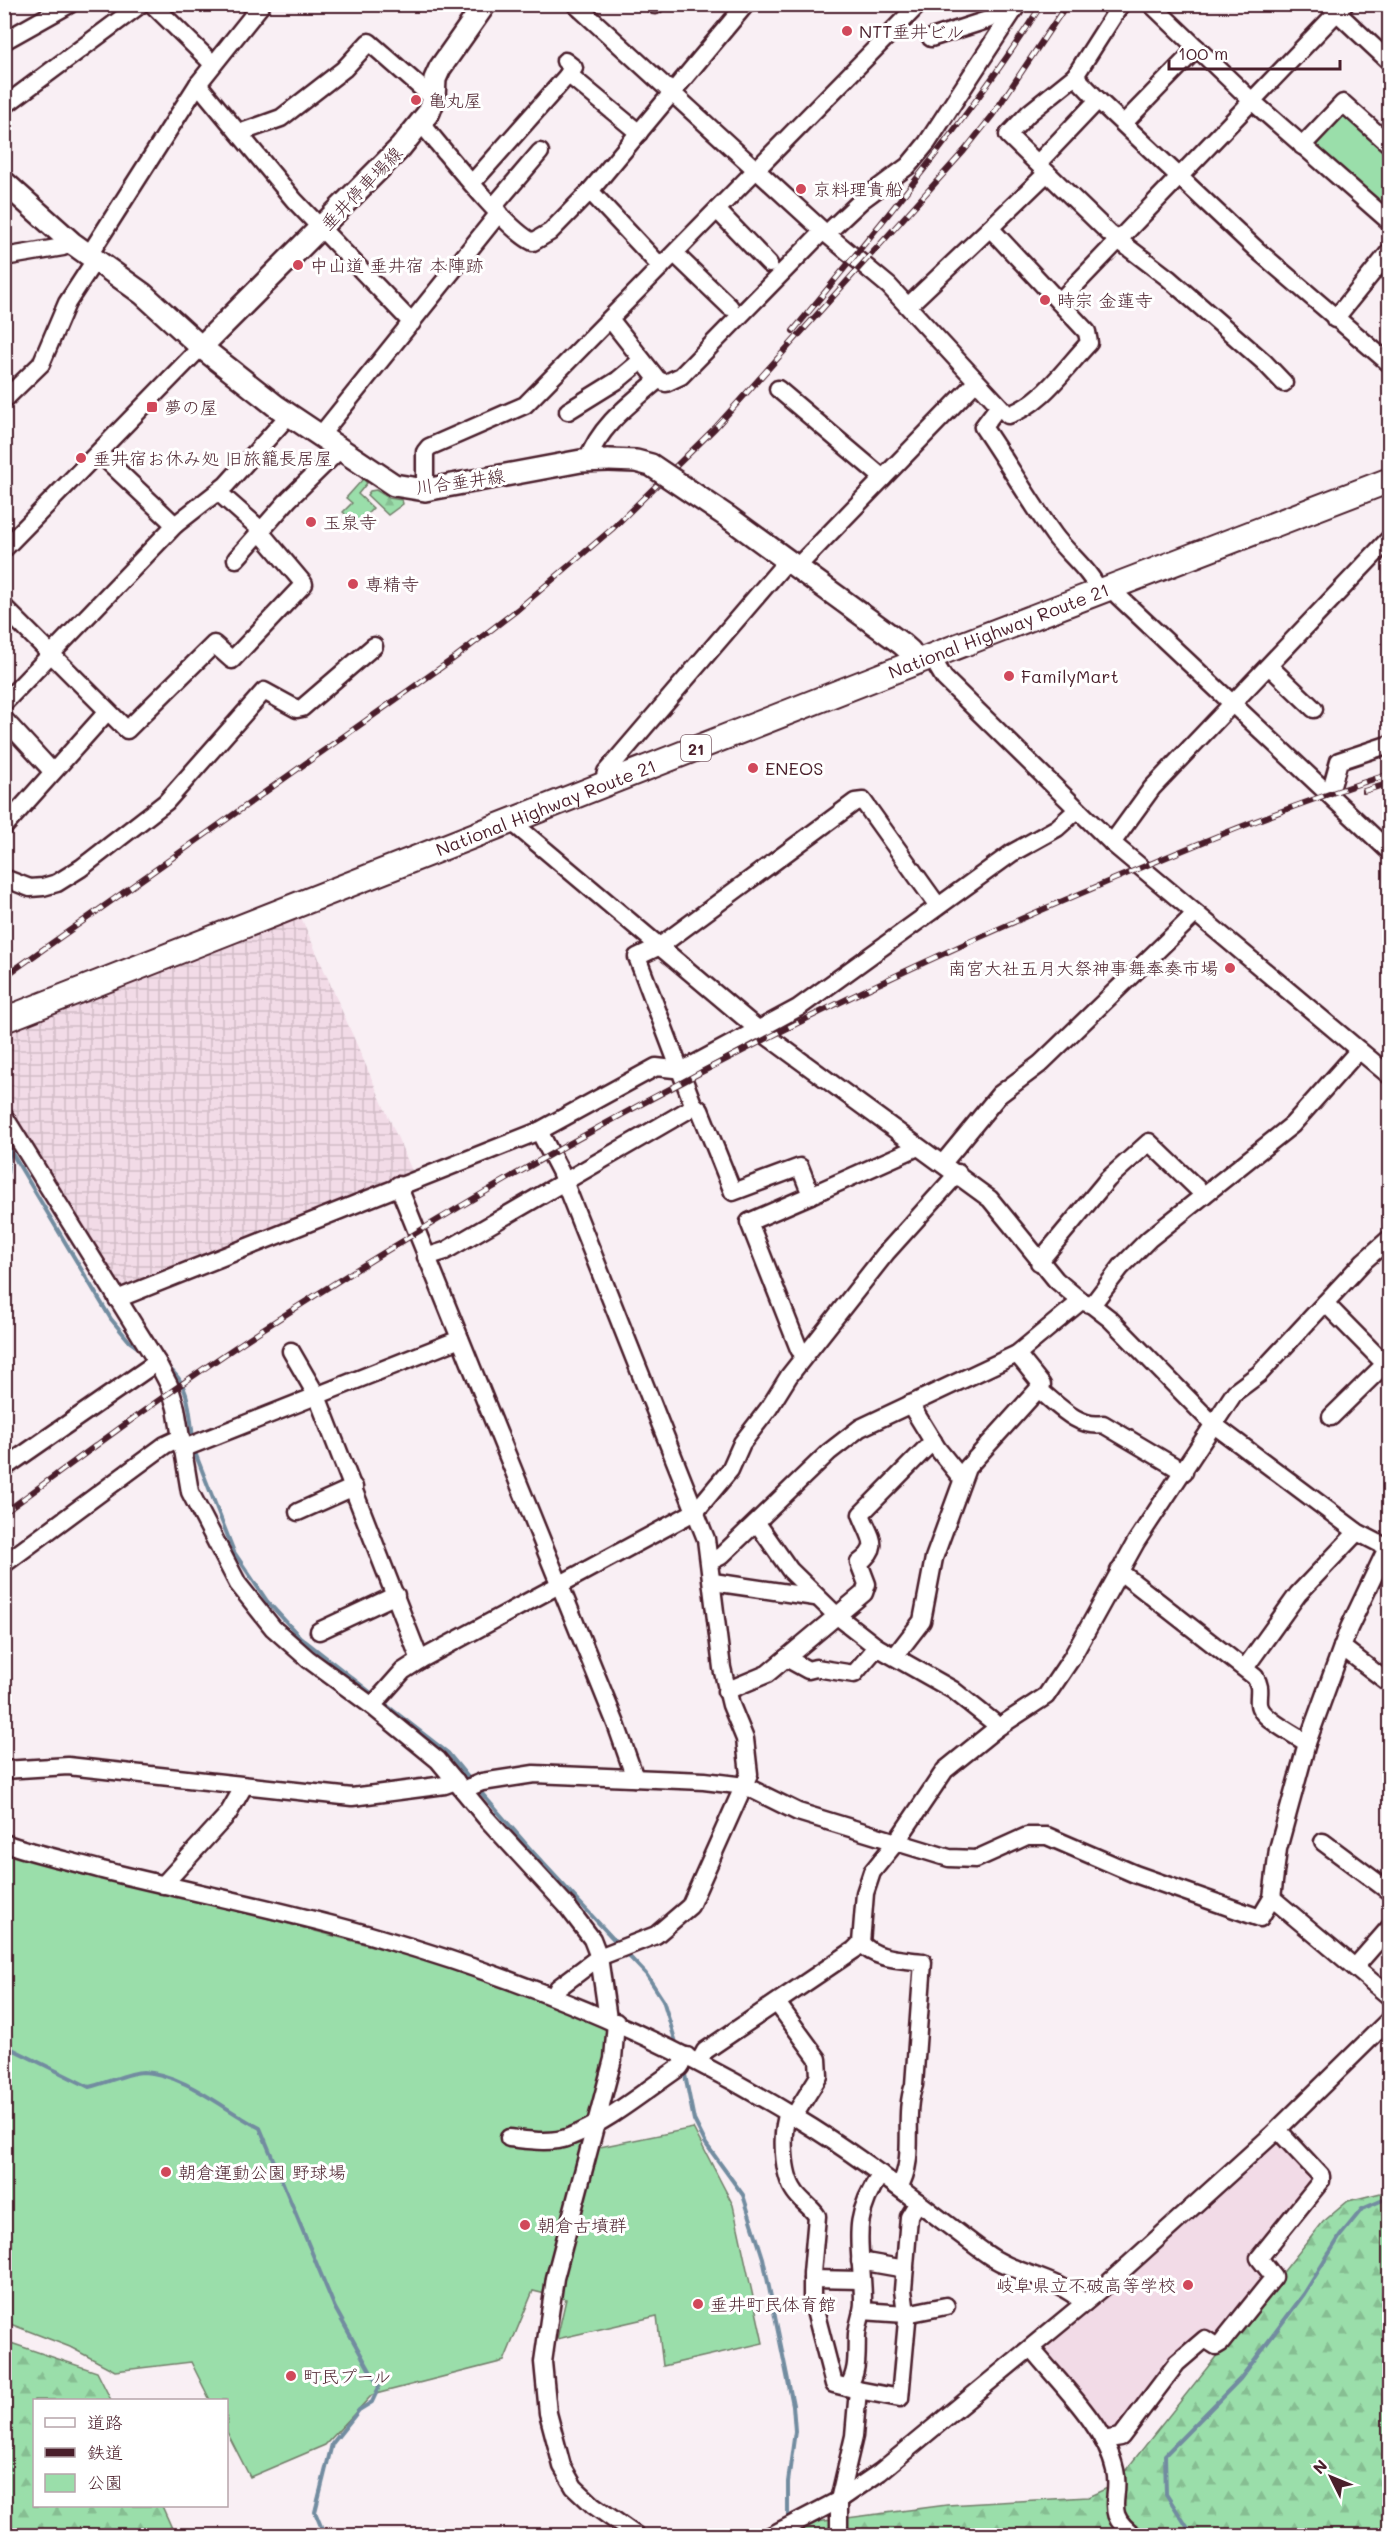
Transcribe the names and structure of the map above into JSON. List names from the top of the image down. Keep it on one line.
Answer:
{"streets":{"highway":["National Highway Route 21","21"],"main road":["垂井停車場線","川合垂井線"]},"crossings":[["垂井停車場線","川合垂井線"],["川合垂井線","National Highway Route 21"]],"places":{"other":["NTT垂井ビル","亀丸屋","京料理貴船","中山道 垂井宿 本陣跡","時宗 金蓮寺","垂井宿お休み処 旧旅籠長居屋","玉泉寺","専精寺","FamilyMart","ENEOS","南宮大社五月大祭神事舞奉奏市場","朝倉運動公園 野球場","朝倉古墳群","岐阜県立不破高等学校","垂井町民体育館","町民プール"],"transit":["夢の屋"]},"legend":["道路","鉄道","公園"],"scale_bar":"100 m","north":"top left"}
